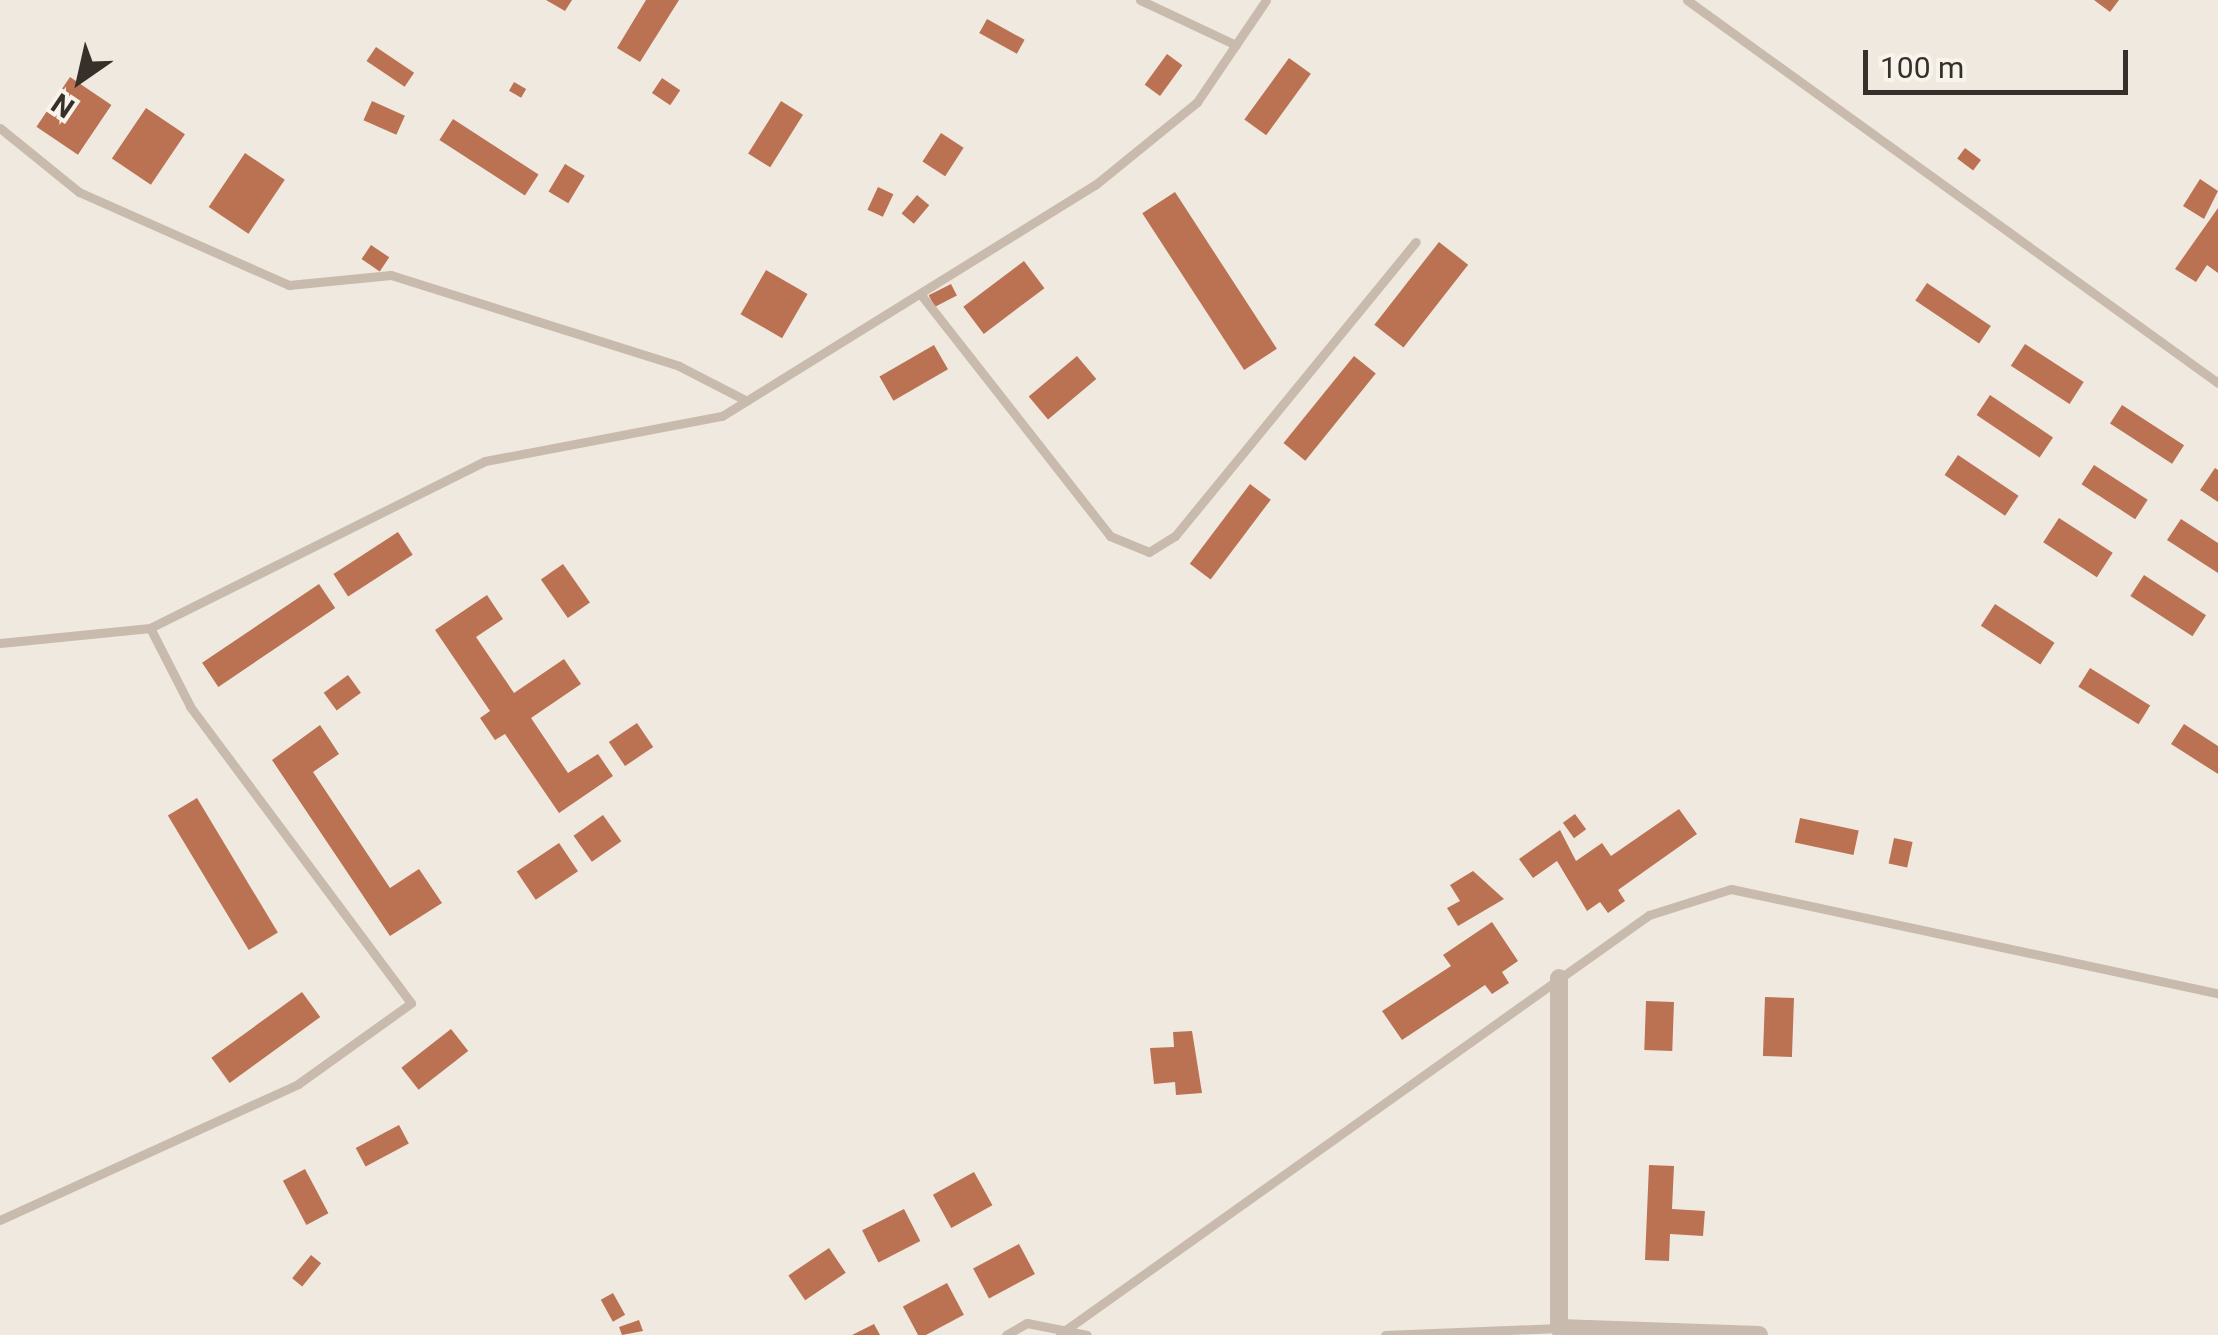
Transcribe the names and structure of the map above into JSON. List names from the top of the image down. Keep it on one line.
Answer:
{"scale_bar":"100 m","north":"bottom left"}
